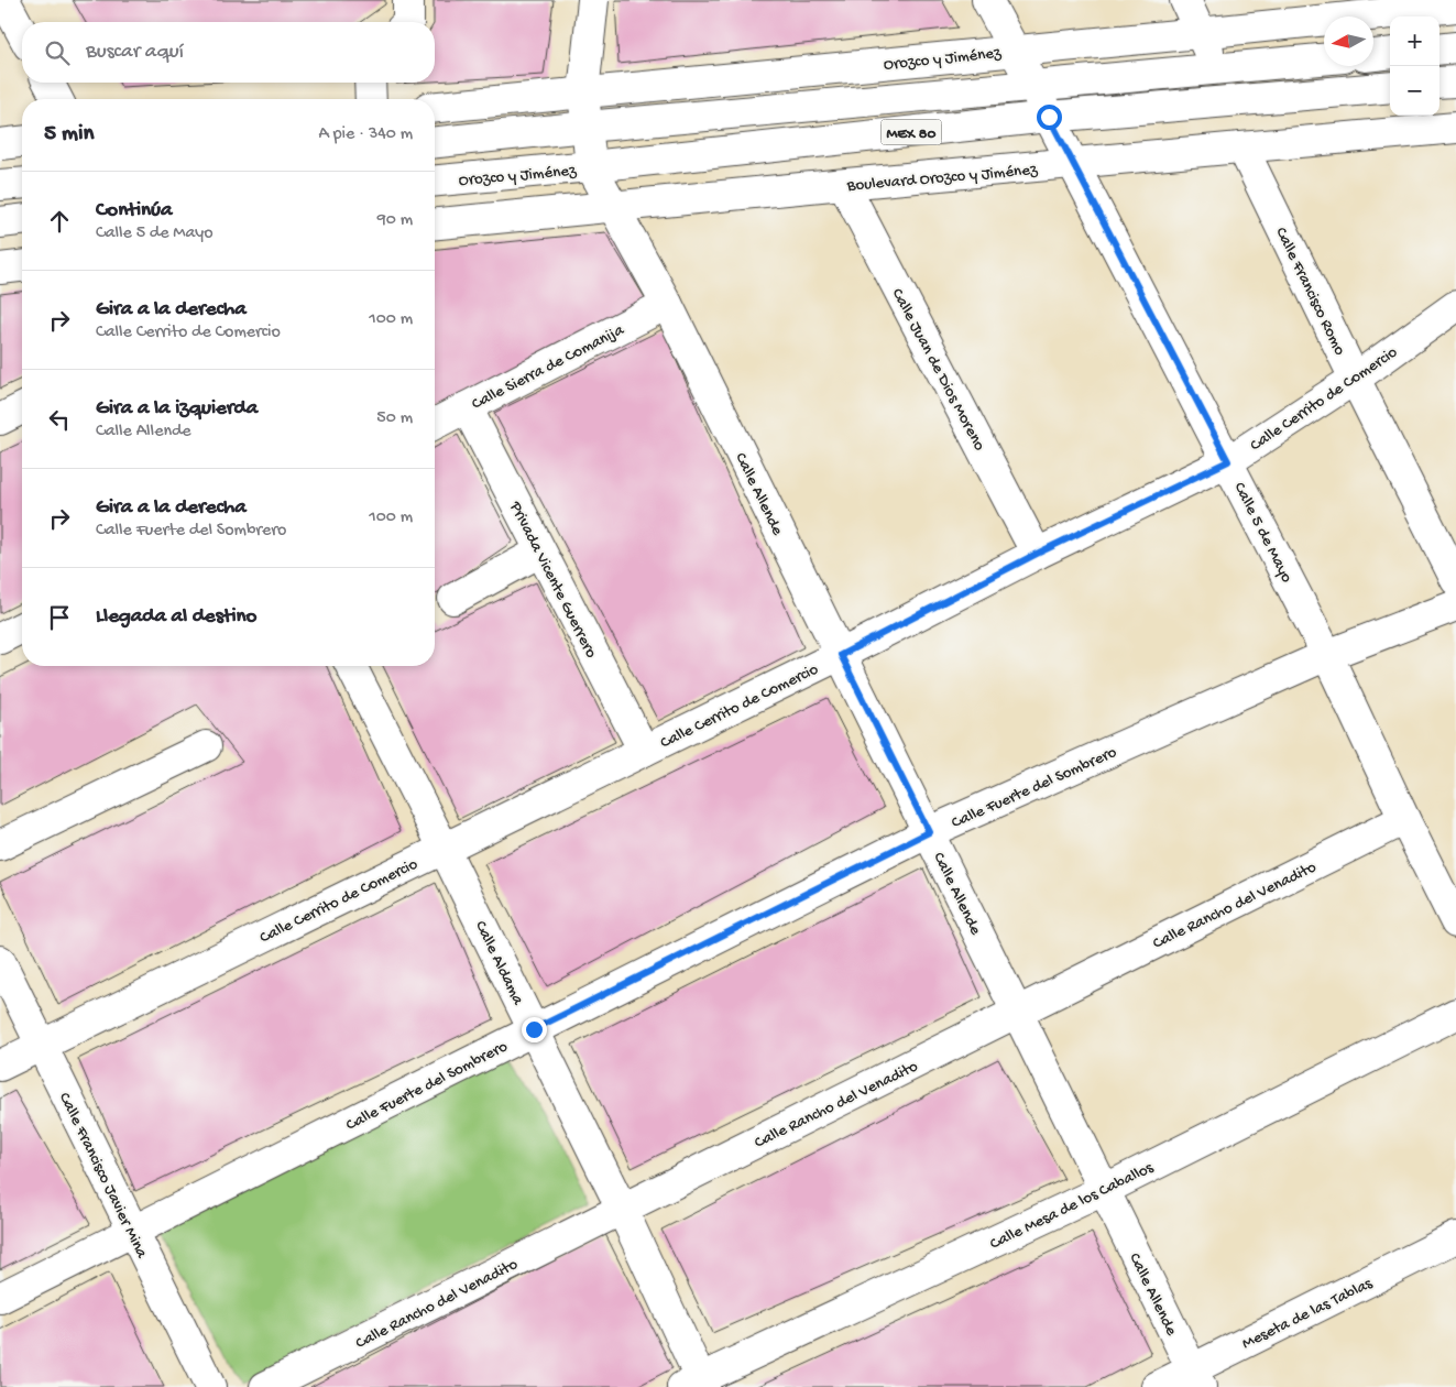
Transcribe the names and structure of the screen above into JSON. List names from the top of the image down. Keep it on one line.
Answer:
{"streets":{"main road":["Orozco y Jiménez","MEX 80","Boulevard Orozco y Jiménez","Calle Francisco Romo","Calle Sierra de Comanija","Calle Juan de Dios Moreno","Calle Cerrito de Comercio","Calle Allende","Calle 5 de Mayo","Privada Vicente Guerrero","Calle Fuerte del Sombrero","Calle Rancho del Venadito","Calle Aldama","Calle Francisco Javier Mina","Calle Mesa de los Caballos","Meseta de las Tablas"]},"crossings":[["Orozco y Jiménez","Calle Allende"],["Orozco y Jiménez","Calle 5 de Mayo"],["MEX 80","Calle 5 de Mayo"],["Boulevard Orozco y Jiménez","Calle Francisco Romo"],["Boulevard Orozco y Jiménez","Calle Juan de Dios Moreno"],["Boulevard Orozco y Jiménez","Calle Allende"],["Boulevard Orozco y Jiménez","Calle 5 de Mayo"],["Calle Francisco Romo","Calle Cerrito de Comercio"],["Calle Sierra de Comanija","Calle Allende"],["Calle Sierra de Comanija","Privada Vicente Guerrero"],["Calle Juan de Dios Moreno","Calle Cerrito de Comercio"],["Calle Cerrito de Comercio","Calle Allende"],["Calle Cerrito de Comercio","Calle 5 de Mayo"],["Calle Cerrito de Comercio","Privada Vicente Guerrero"],["Calle Cerrito de Comercio","Calle Aldama"],["Calle Cerrito de Comercio","Calle Francisco Javier Mina"],["Calle Allende","Calle Fuerte del Sombrero"],["Calle Allende","Calle Rancho del Venadito"],["Calle Allende","Calle Mesa de los Caballos"],["Calle Allende","Meseta de las Tablas"],["Calle 5 de Mayo","Calle Fuerte del Sombrero"],["Calle 5 de Mayo","Calle Rancho del Venadito"],["Calle Fuerte del Sombrero","Calle Aldama"],["Calle Fuerte del Sombrero","Calle Francisco Javier Mina"],["Calle Rancho del Venadito","Calle Aldama"],["Calle Aldama","Calle Mesa de los Caballos"]],"north":"left","page":{"map_buttons":["+","−"],"search":"Buscar aquí","heading":["5 min","A pie · 340 m"],"list":[["Continúa","Calle 5 de Mayo","90 m"],["Gira a la derecha","Calle Cerrito de Comercio","100 m"],["Gira a la izquierda","Calle Allende","50 m"],["Gira a la derecha","Calle Fuerte del Sombrero","100 m"],"Llegada al destino"]}}
